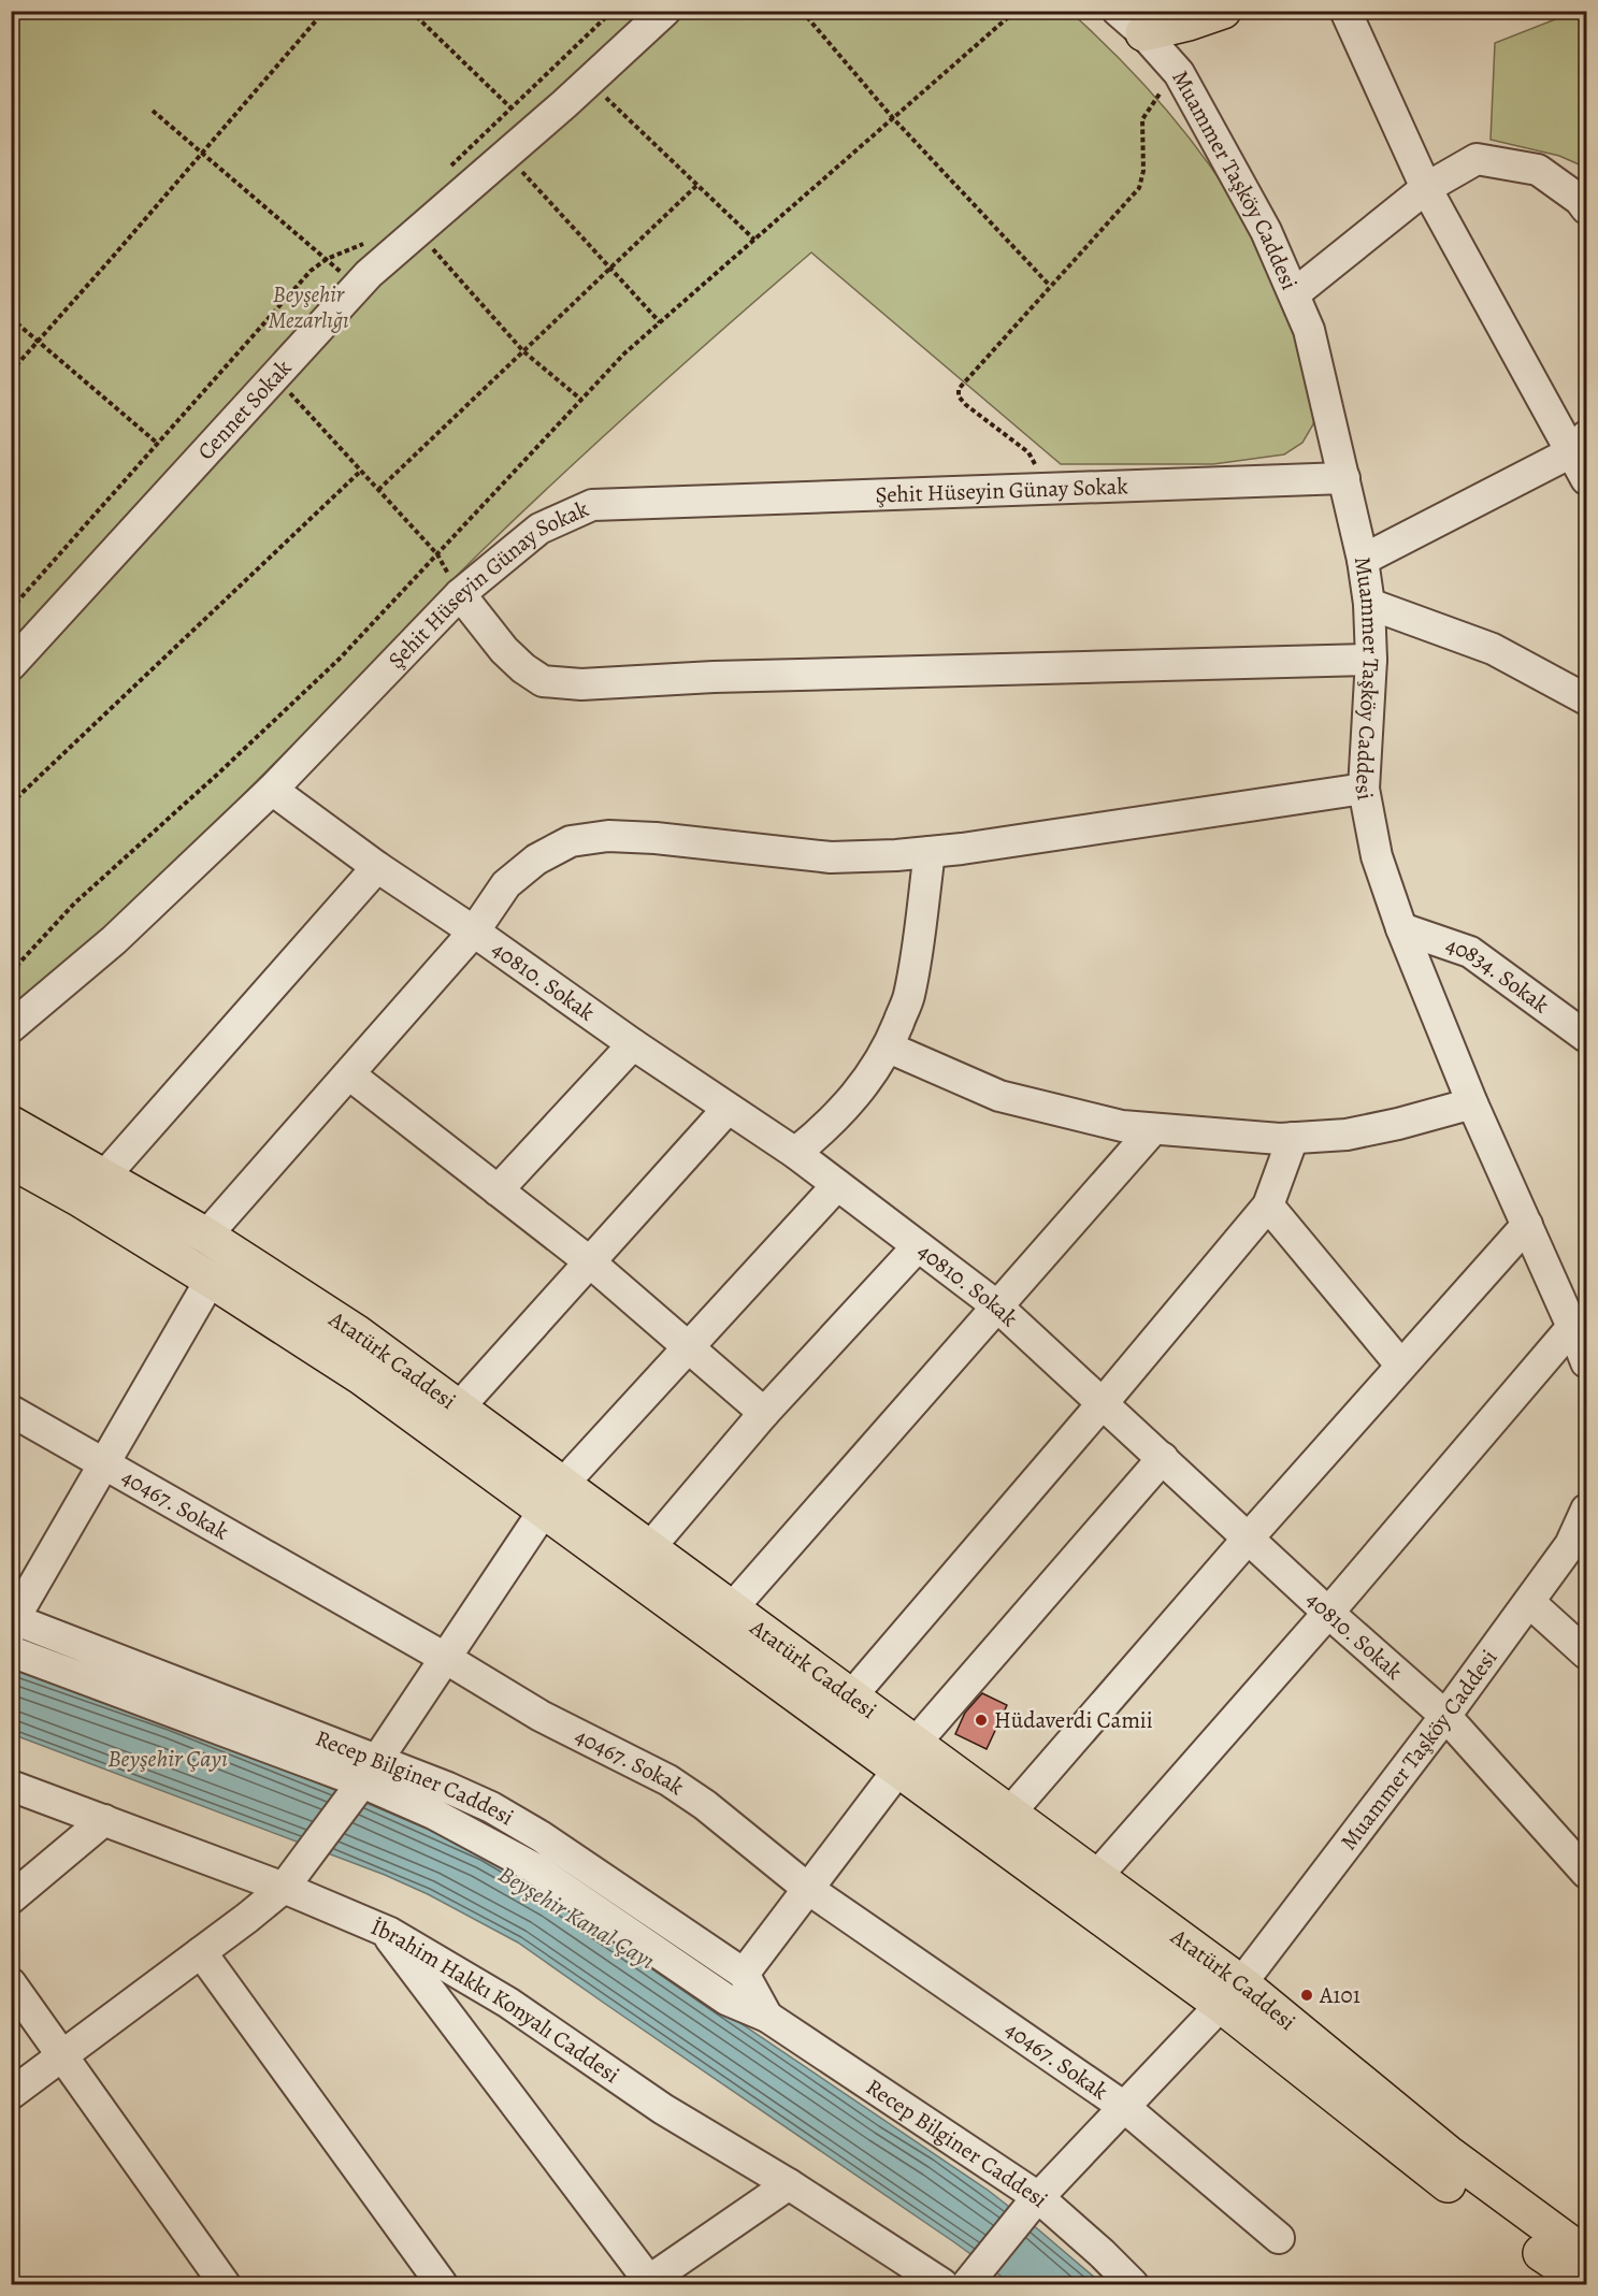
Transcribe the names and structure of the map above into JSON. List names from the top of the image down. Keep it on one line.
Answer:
{"streets":{"main road":["Atatürk Caddesi"],"street":["Muammer Taşköy Caddesi","Cennet Sokak","Şehit Hüseyin Günay Sokak","40834. Sokak","40810. Sokak","40467. Sokak","Recep Bilginer Caddesi","İbrahim Hakkı Konyalı Caddesi"]},"crossings":[["Muammer Taşköy Caddesi","Şehit Hüseyin Günay Sokak"],["Muammer Taşköy Caddesi","40834. Sokak"],["Muammer Taşköy Caddesi","40810. Sokak"],["Muammer Taşköy Caddesi","Atatürk Caddesi"],["Muammer Taşköy Caddesi","40467. Sokak"],["Muammer Taşköy Caddesi","Recep Bilginer Caddesi"],["Şehit Hüseyin Günay Sokak","40810. Sokak"]],"water":["Beyşehir Çayı","Beyşehir Kanal Çayı"],"parks":["Beyşehir Mezarlığı"],"places":["Hüdaverdi Camii","A101"]}
